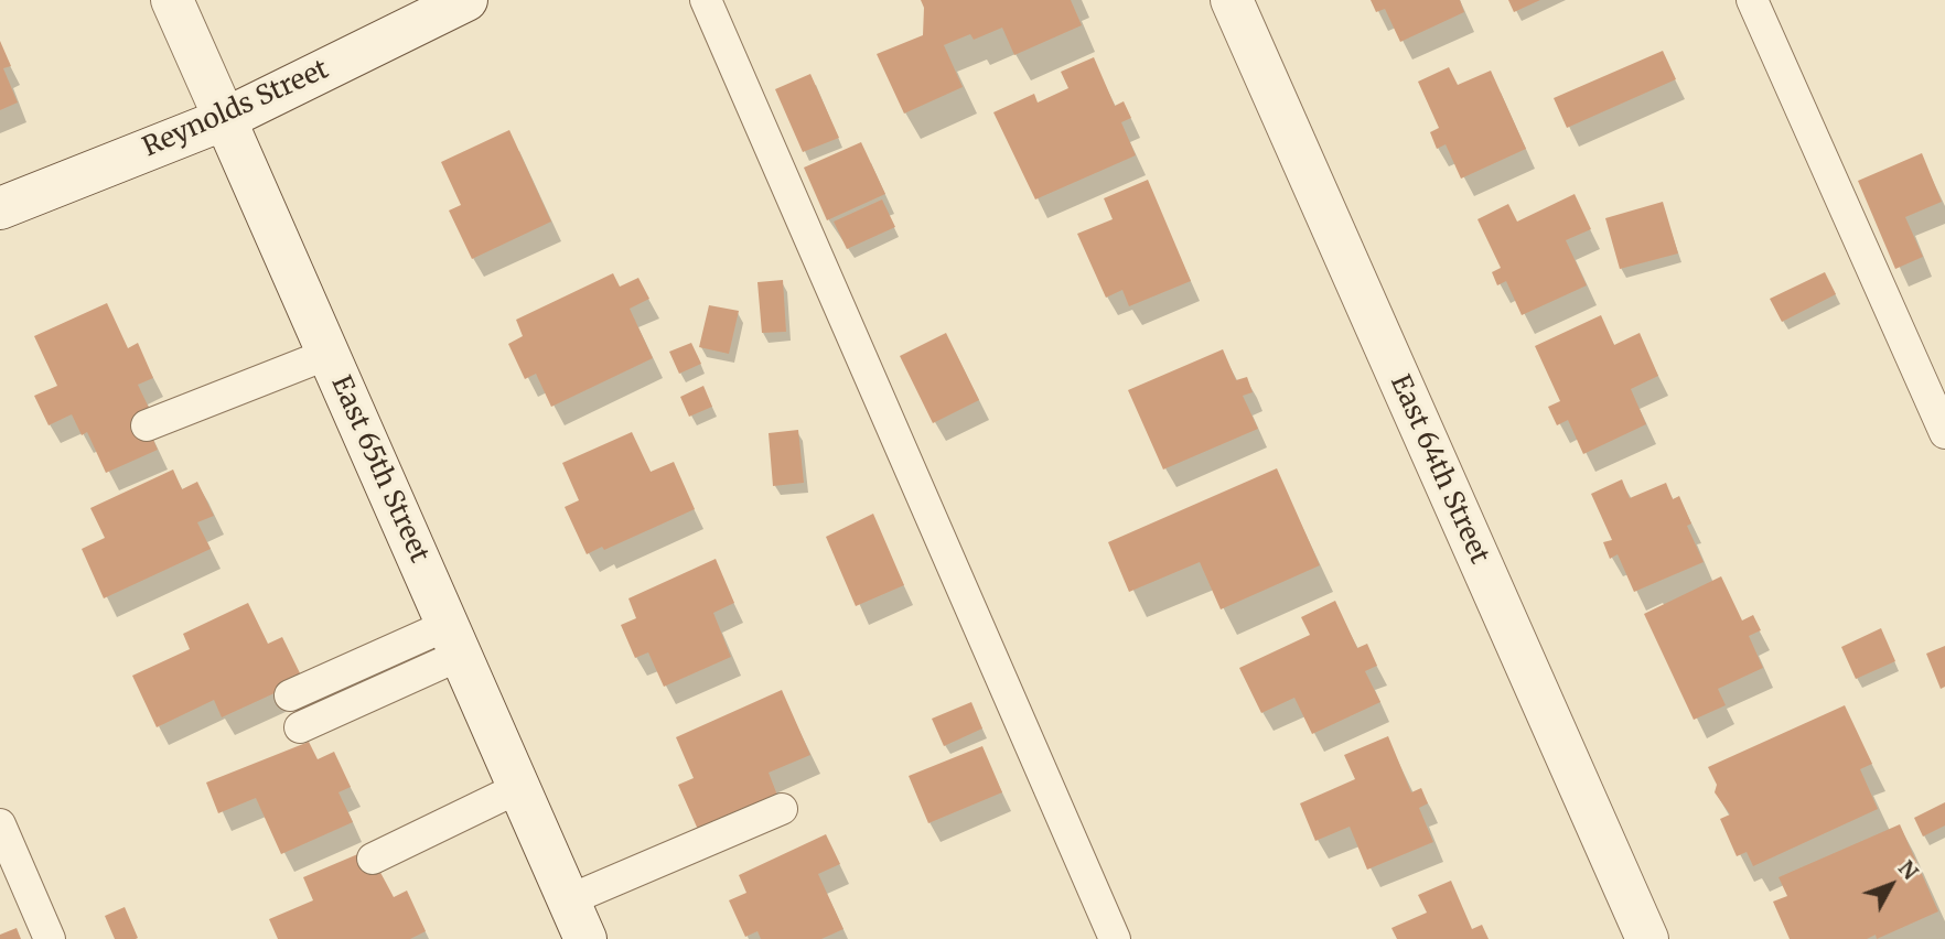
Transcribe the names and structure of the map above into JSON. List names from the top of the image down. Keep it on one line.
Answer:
{"streets":{"street":["Reynolds Street","East 65th Street","East 64th Street"]},"crossings":[["Reynolds Street","East 65th Street"]],"north":"top right"}
